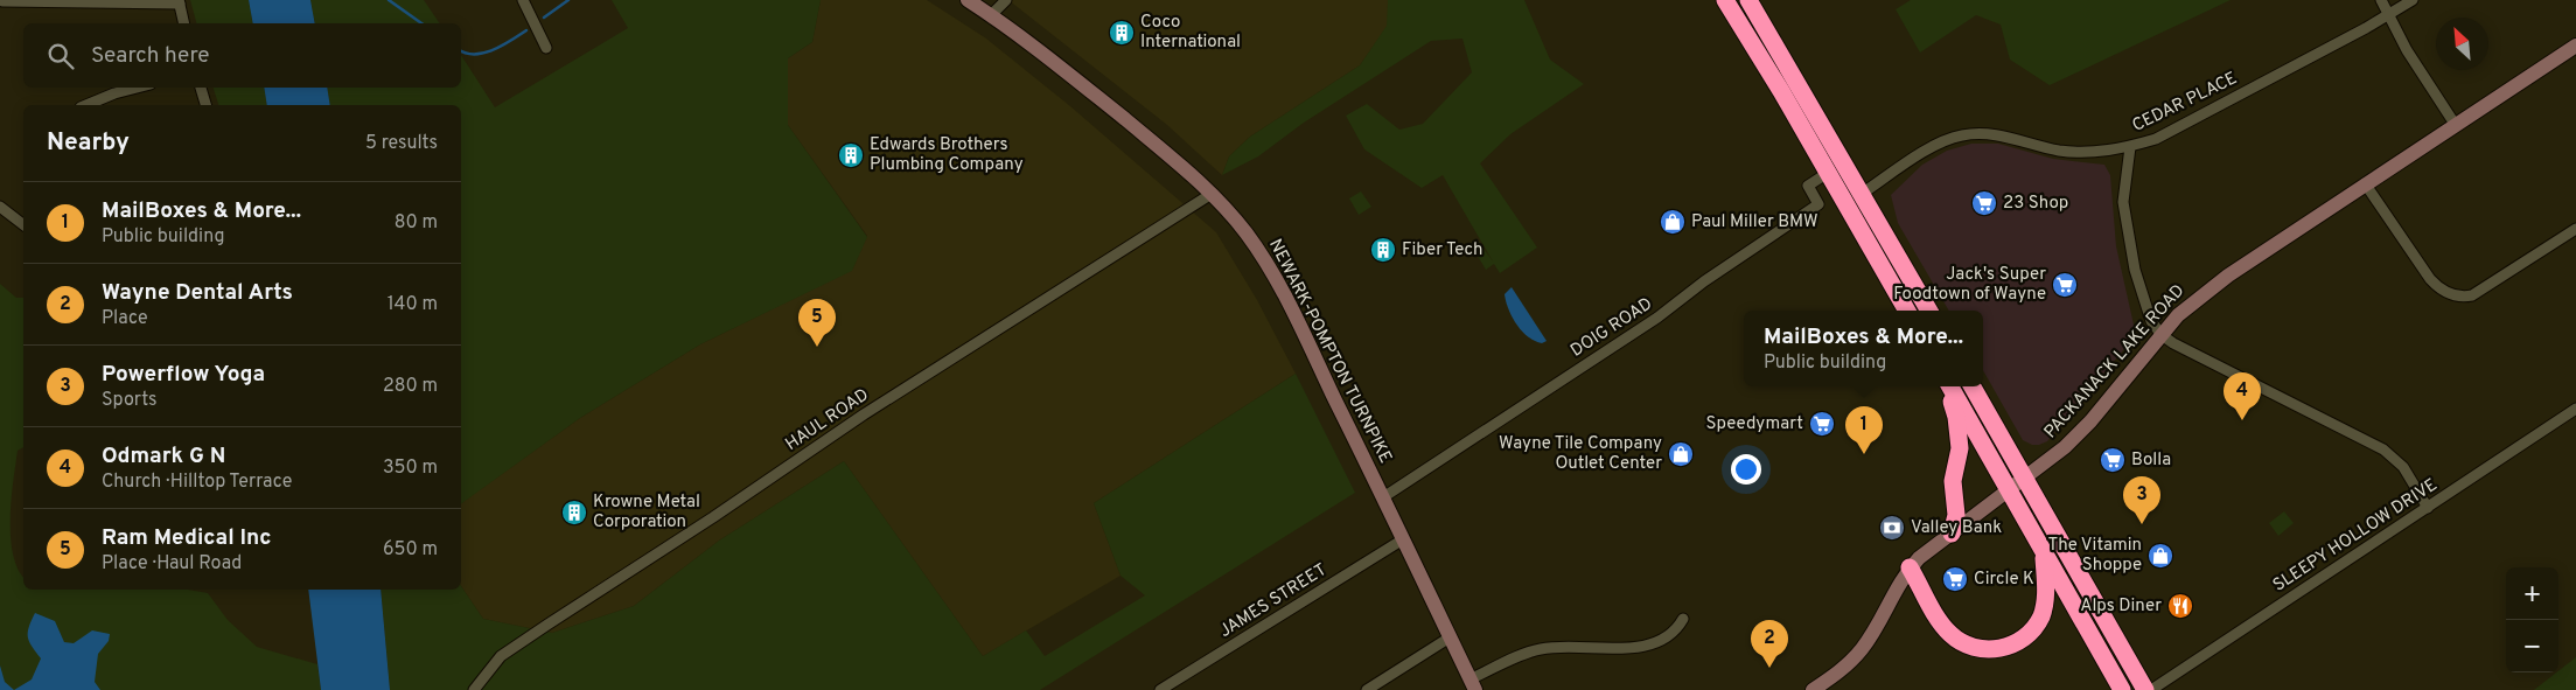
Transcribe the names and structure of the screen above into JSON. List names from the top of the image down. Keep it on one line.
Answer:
{"streets":{"street":["CEDAR PLACE","DOIG ROAD","NEWARK-POMPTON TURNPIKE","PACKANACK LAKE ROAD","HAUL ROAD","SLEEPY HOLLOW DRIVE","JAMES STREET"]},"crossings":[["DOIG ROAD","NEWARK-POMPTON TURNPIKE"],["NEWARK-POMPTON TURNPIKE","HAUL ROAD"],["NEWARK-POMPTON TURNPIKE","JAMES STREET"]],"places":{"building":["Coco International","Edwards Brothers Plumbing Company","Fiber Tech","Krowne Metal Corporation"],"supermarket":["23 Shop","Jack's Super Foodtown of Wayne","Speedymart","Bolla","Circle K"],"shop":["Paul Miller BMW","Wayne Tile Company Outlet Center","The Vitamin Shoppe"],"bank":["Valley Bank"],"restaurant":["Alps Diner"]},"north":"top left","page":{"search":"Search here","heading":["Nearby","5 results"],"list":[{"mark":"1","name":"MailBoxes & More...","note":"Public building","value":"80 m"},{"mark":"2","name":"Wayne Dental Arts","note":"Place","value":"140 m"},{"mark":"3","name":"Powerflow Yoga","note":"Sports","value":"280 m"},{"mark":"4","name":"Odmark G N","note":"Church · Hilltop Terrace","value":"350 m"},{"mark":"5","name":"Ram Medical Inc","note":"Place · Haul Road","value":"650 m"}],"pins":["5","4","1","3","2"],"popup":["MailBoxes & More...","Public building"],"map_buttons":["+","−"]}}
